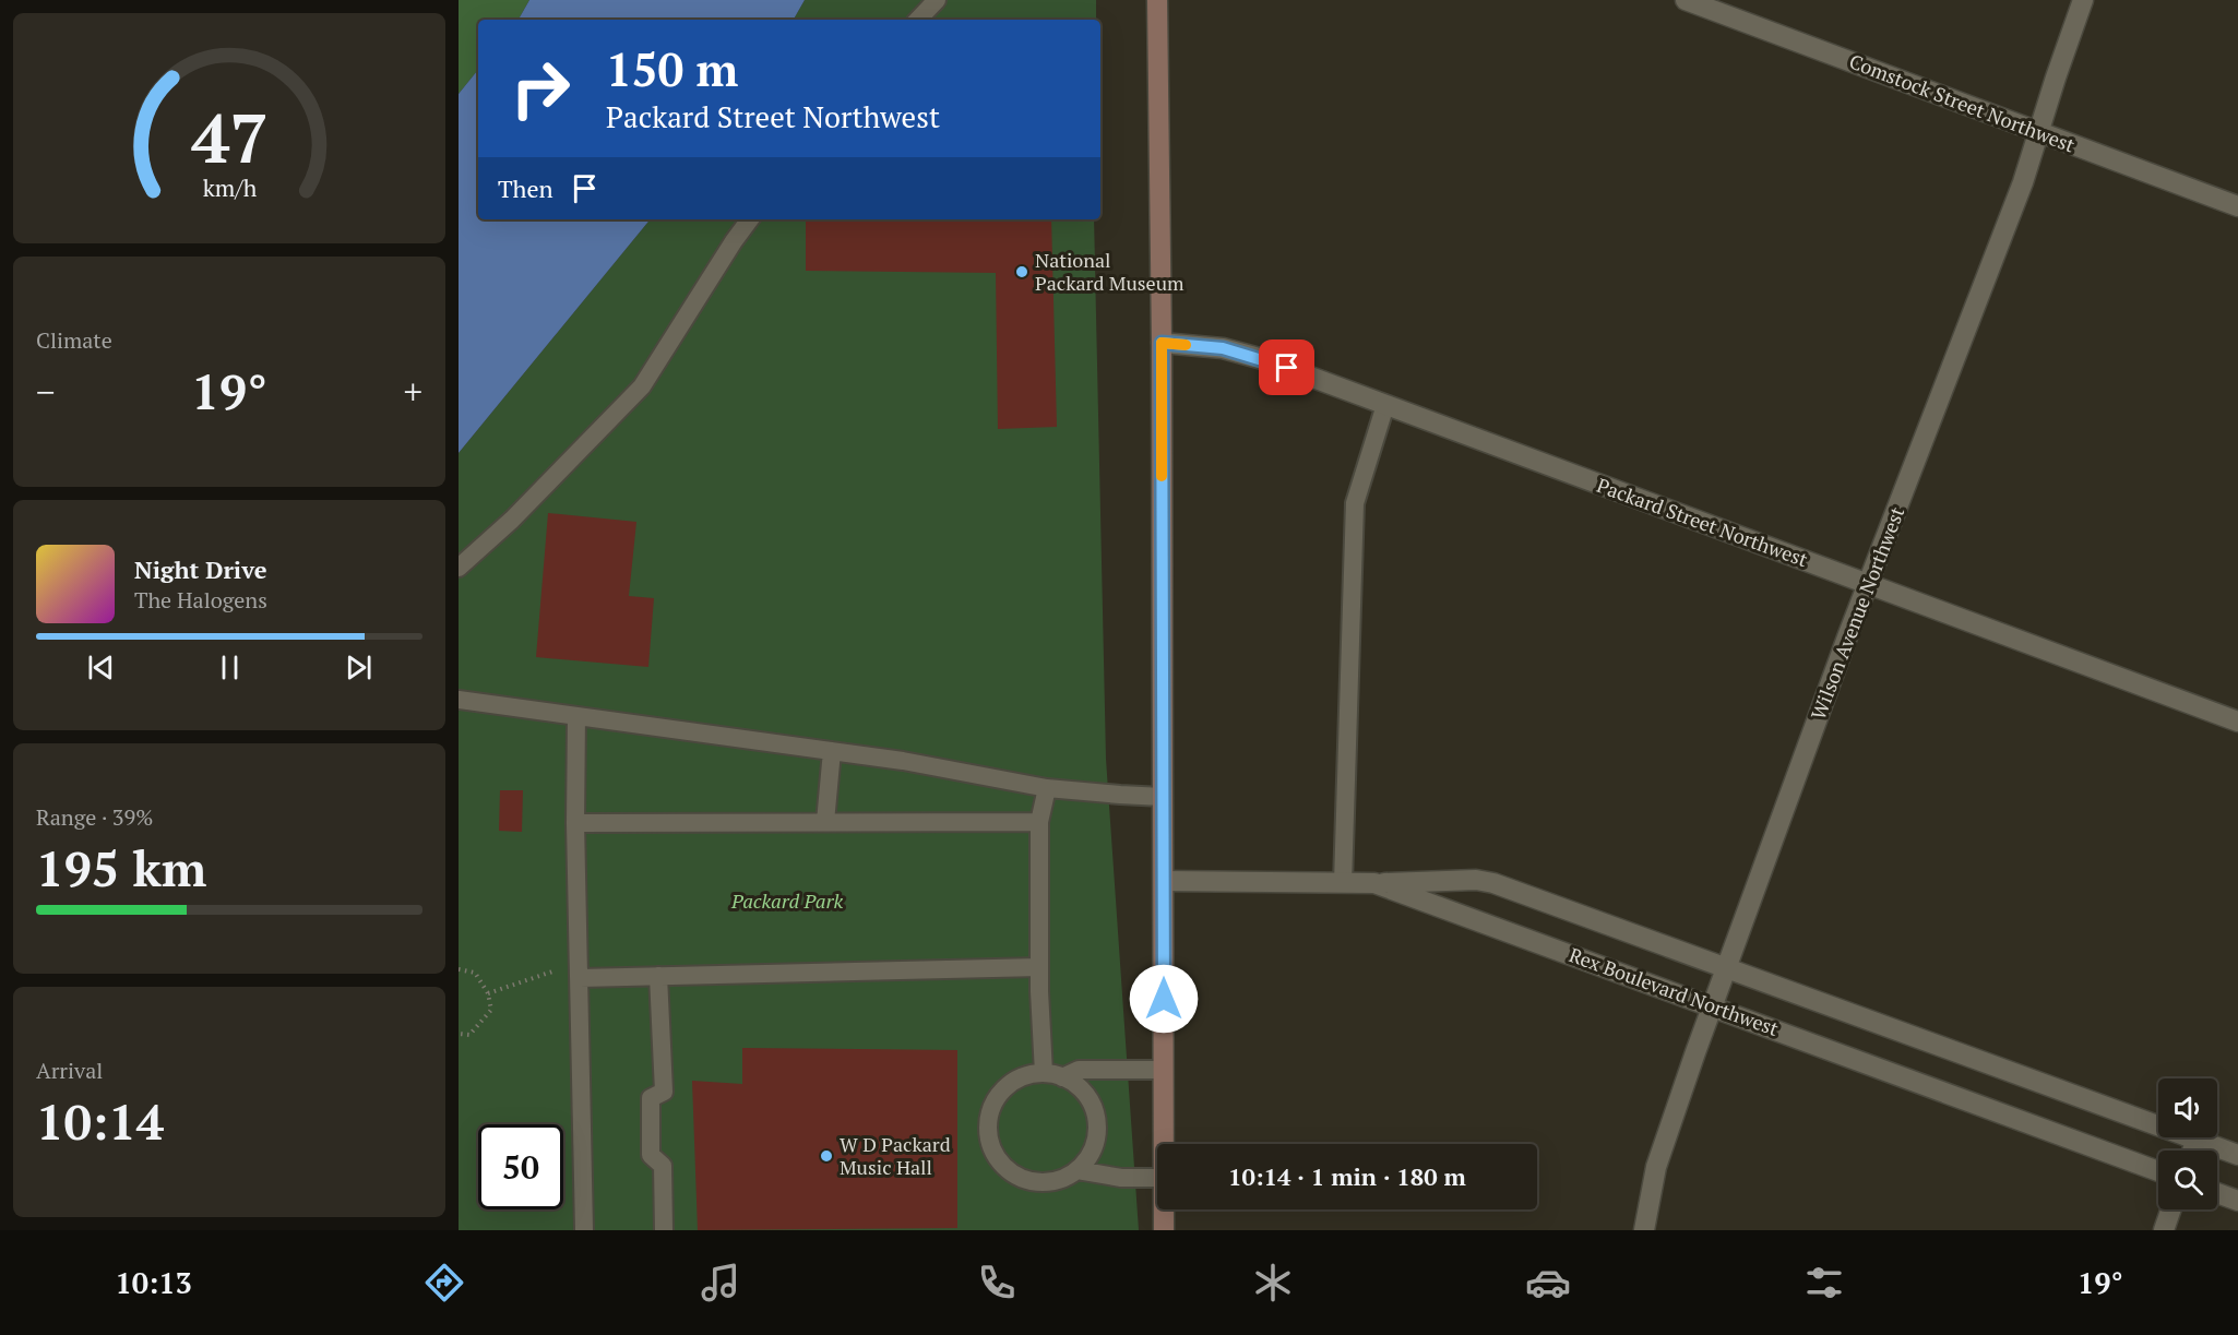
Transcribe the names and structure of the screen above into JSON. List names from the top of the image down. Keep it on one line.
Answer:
{"streets":{"street":["Comstock Street Northwest","Packard Street Northwest","Wilson Avenue Northwest","Rex Boulevard Northwest"]},"crossings":[["Comstock Street Northwest","Wilson Avenue Northwest"],["Packard Street Northwest","Wilson Avenue Northwest"],["Wilson Avenue Northwest","Rex Boulevard Northwest"]],"parks":["Packard Park"],"places":["National Packard Museum","W D Packard Music Hall"],"page":{"turn":["150 m","Packard Street Northwest"],"then":"Then","tile":["Climate",["Range · 39%","195 km"],["Arrival","10:14"]],"heat":["−","19°","+"],"song":["Night Drive","The Halogens"],"limit":"50","trip":"10:14 · 1 min · 180 m","tabs":["10:13","19°"],"gauge":["47","km/h"]}}
